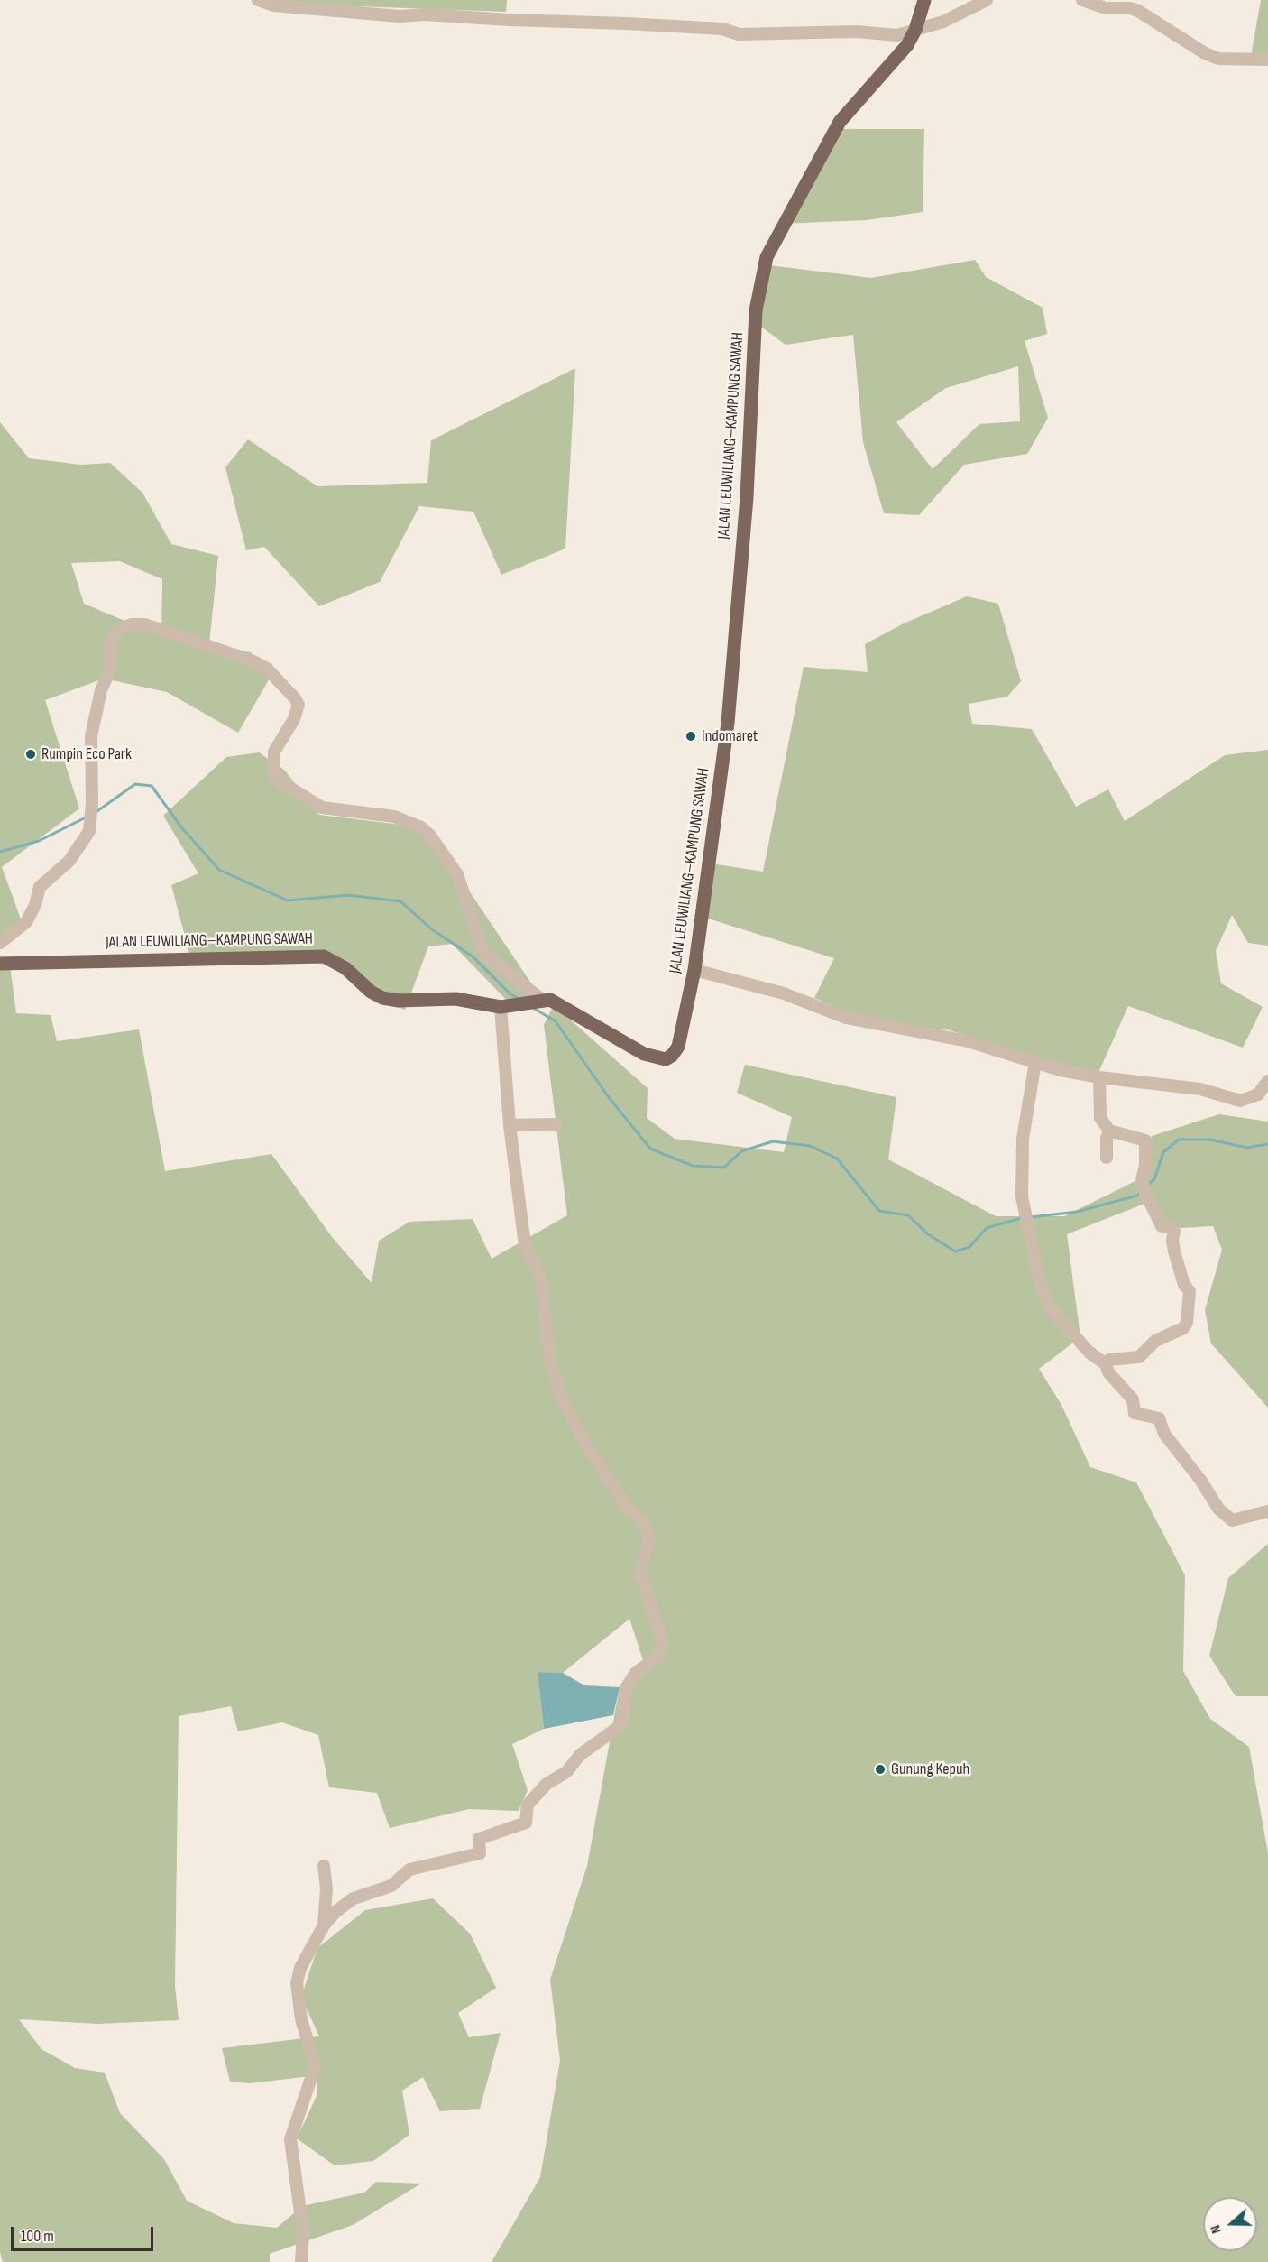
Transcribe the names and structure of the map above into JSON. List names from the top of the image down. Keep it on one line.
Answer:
{"streets":{"main road":["JALAN LEUWILIANG–KAMPUNG SAWAH"]},"places":["Indomaret","Rumpin Eco Park","Gunung Kepuh"],"scale_bar":"100 m","north":"left"}
